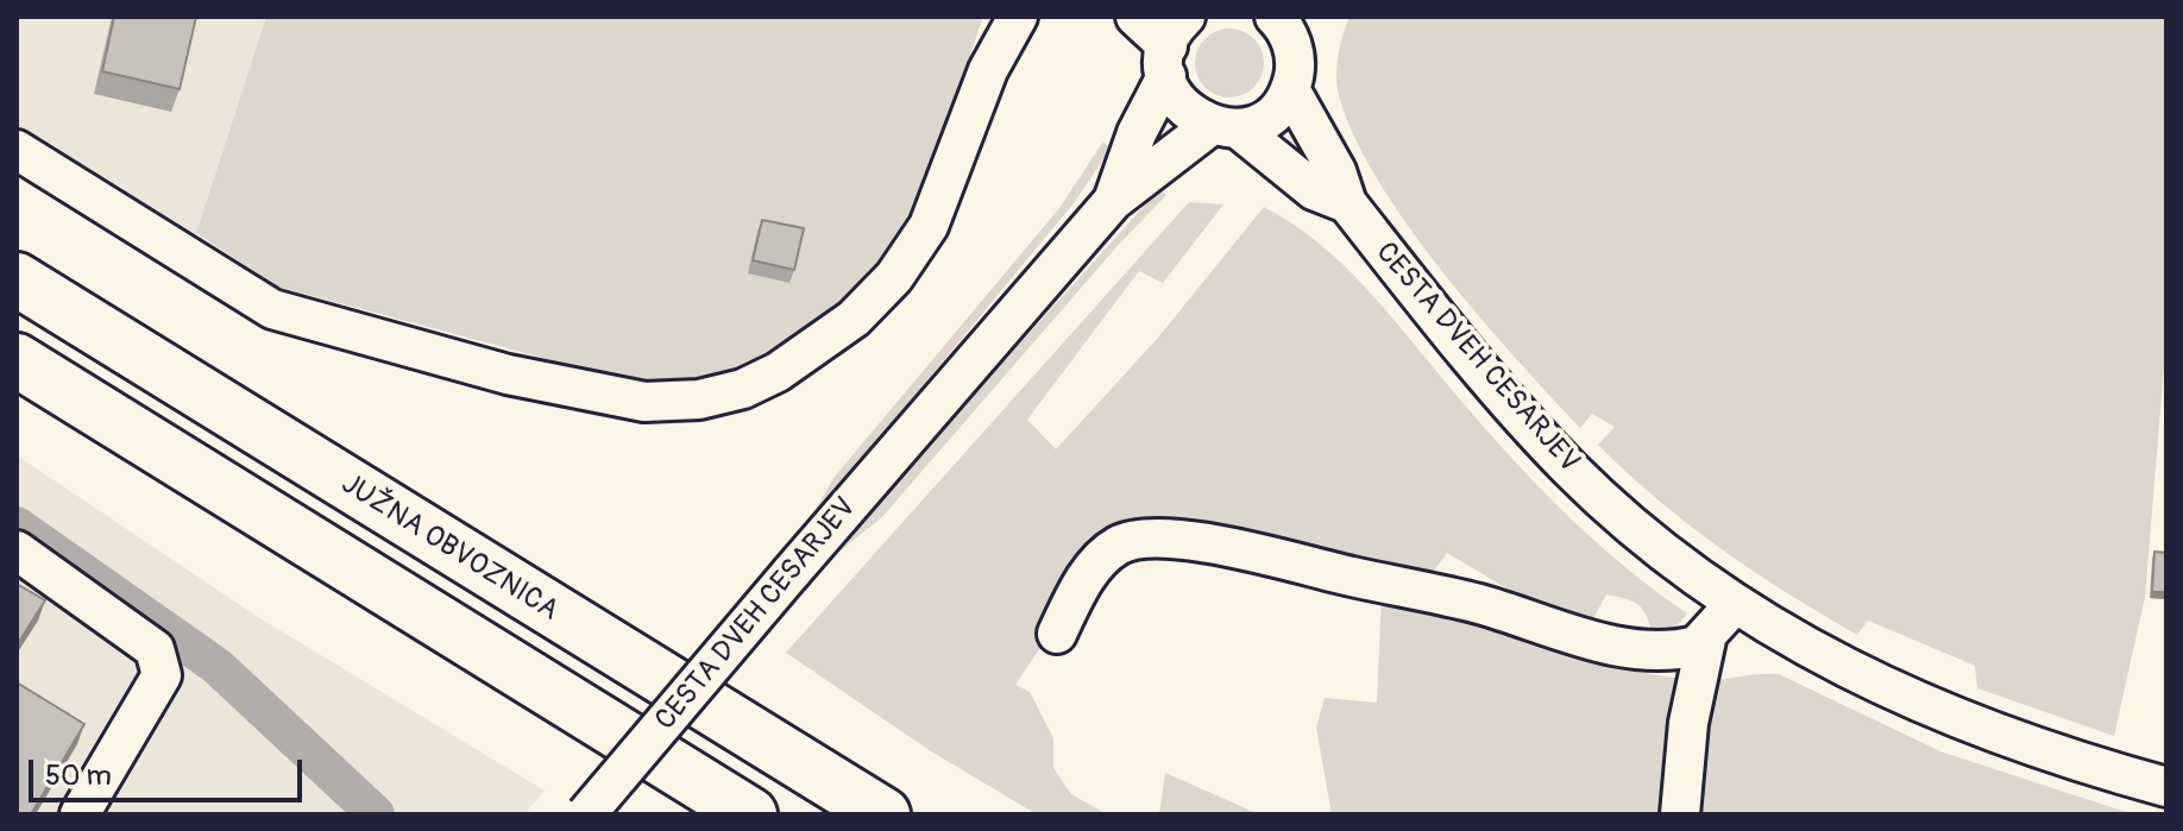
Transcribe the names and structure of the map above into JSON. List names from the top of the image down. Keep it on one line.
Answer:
{"streets":{"highway":["JUŽNA OBVOZNICA"],"street":["CESTA DVEH CESARJEV"]},"scale_bar":"50 m"}
